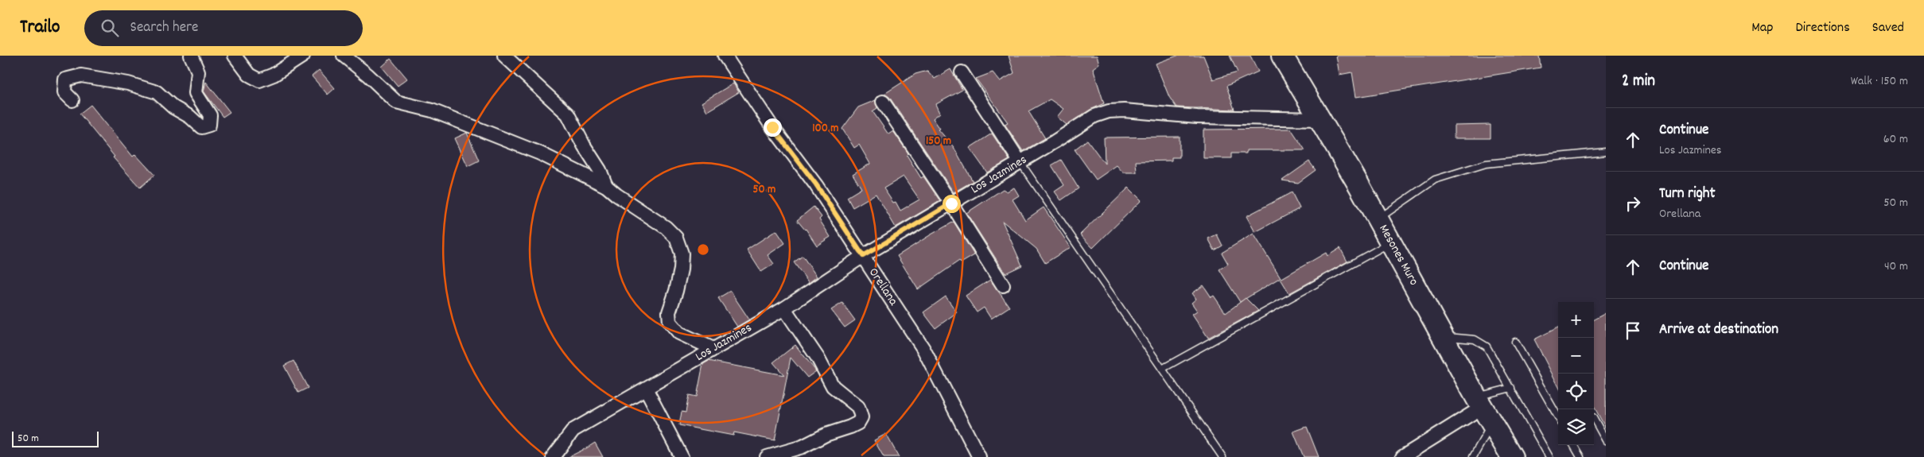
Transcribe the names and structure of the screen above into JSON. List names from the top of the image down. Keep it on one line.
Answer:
{"streets":{"highway":["Mesones Muro"],"street":["Los Jazmines","Orellana"]},"crossings":[["Los Jazmines","Mesones Muro"],["Los Jazmines","Orellana"]],"scale_bar":"50 m","page":{"header":"Trailo","search":"Search here","nav":["Map","Directions","Saved"],"heading":["2 min","Walk · 150 m"],"list":[["Continue","Los Jazmines","60 m"],["Turn right","Orellana","50 m"],["Continue","40 m"],"Arrive at destination"],"map_buttons":["+","−"],"scale":"50 m"},"rings":["100 m","150 m","50 m"]}
